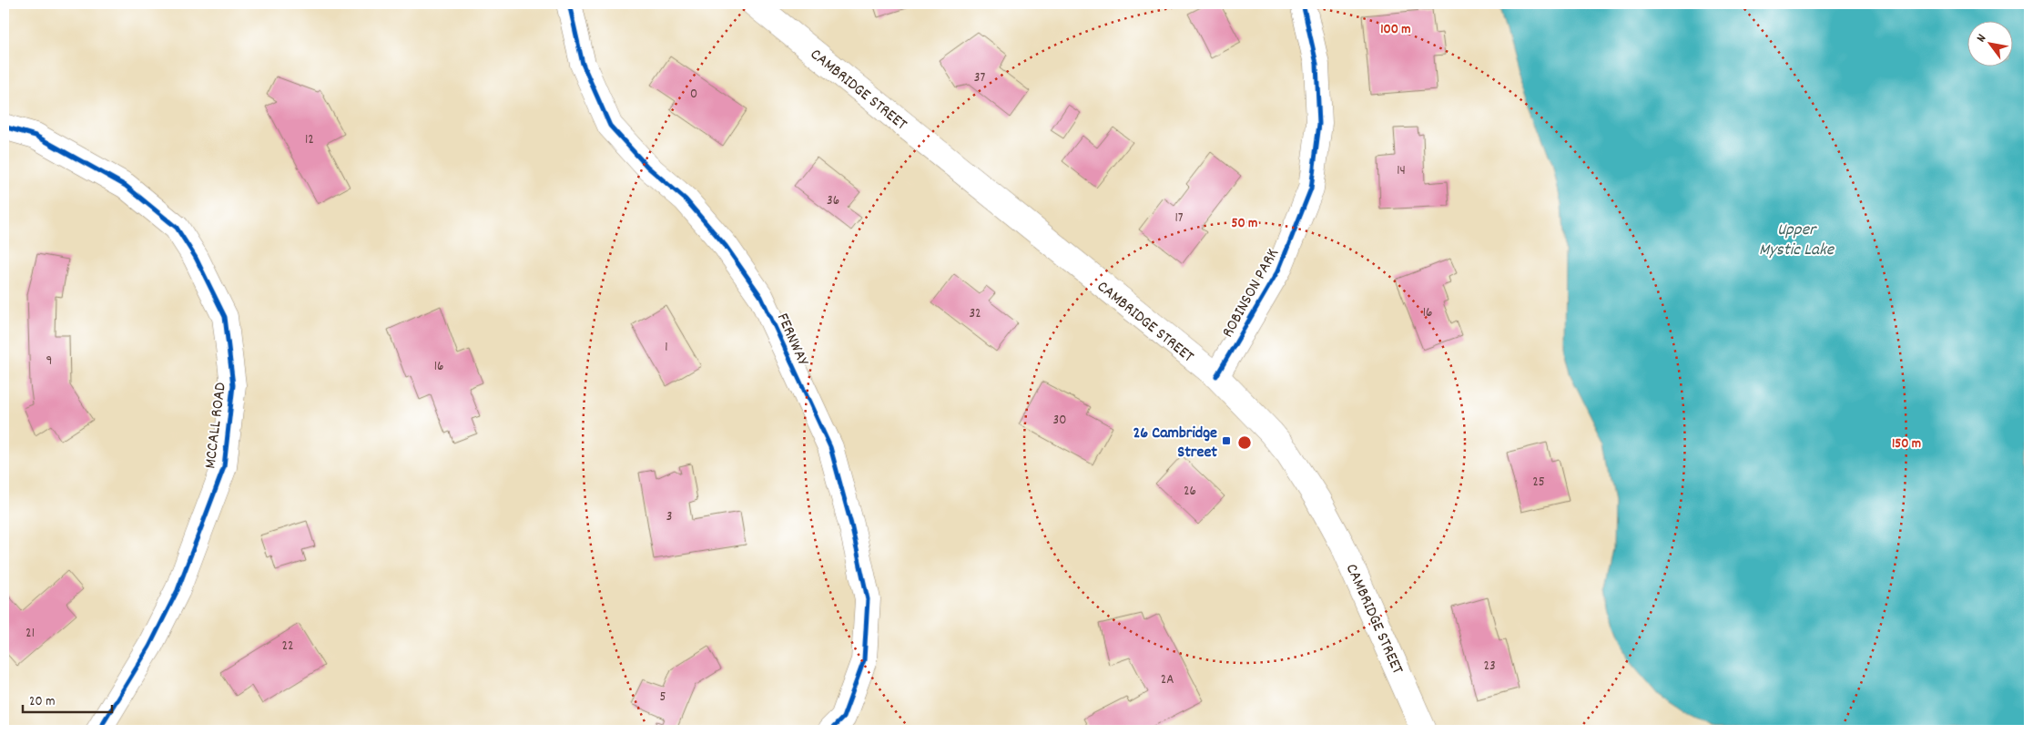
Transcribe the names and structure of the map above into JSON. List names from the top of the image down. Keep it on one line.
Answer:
{"streets":{"main road":["CAMBRIDGE STREET","ROBINSON PARK","FERNWAY","MCCALL ROAD"]},"crossings":[["CAMBRIDGE STREET","ROBINSON PARK"]],"water":["Upper Mystic Lake"],"places":{"transit":["26 Cambridge Street"]},"house_numbers":["37","0","12","14","36","17","16","32","1","9","16","30","25","26","3","21","22","23","2A","5"],"scale_bar":"20 m","north":"top left","rings":["100 m","50 m","150 m"]}
